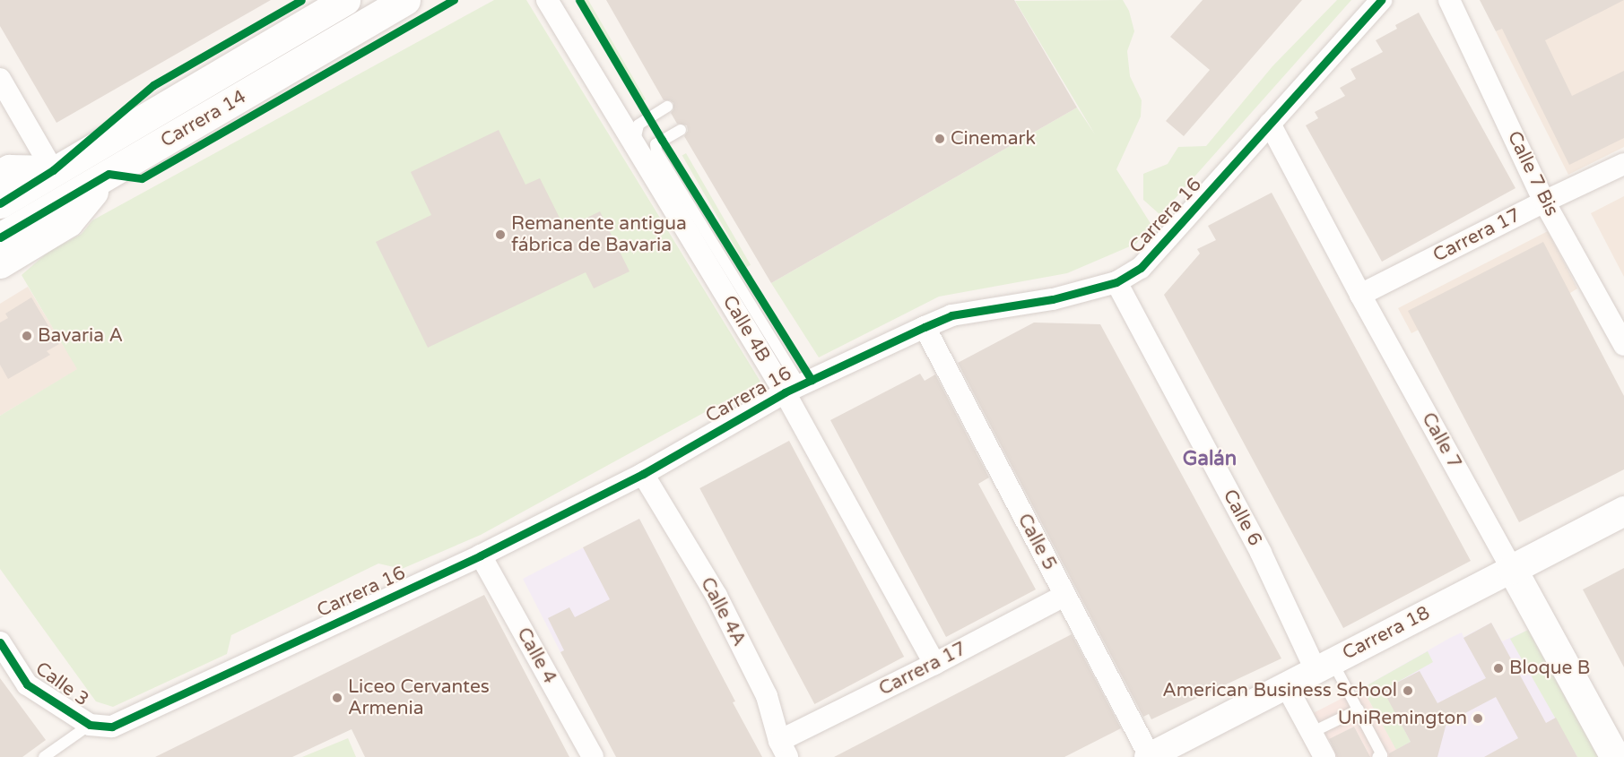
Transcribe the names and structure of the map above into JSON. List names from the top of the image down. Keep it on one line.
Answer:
{"streets":{"main road":["Carrera 14","Calle 7","Carrera 18"],"street":["Calle 7 Bis","Carrera 16","Carrera 17","Calle 4B","Calle 6","Calle 5","Calle 4A","Calle 4","Calle 3"]},"crossings":[["Calle 7 Bis","Carrera 17"],["Carrera 16","Calle 4B"],["Carrera 16","Calle 7"],["Carrera 16","Calle 6"],["Carrera 16","Calle 5"],["Carrera 16","Calle 4A"],["Carrera 16","Calle 4"],["Carrera 16","Calle 3"],["Carrera 17","Calle 4B"],["Carrera 17","Calle 7"],["Carrera 17","Calle 5"],["Carrera 17","Calle 4A"],["Calle 7","Carrera 18"],["Calle 6","Carrera 18"],["Calle 5","Carrera 18"]],"districts":["Galán"],"places":["Cinemark","Remanente antigua fábrica de Bavaria","Bavaria A","Bloque B","American Business School","Liceo Cervantes Armenia","UniRemington"]}
